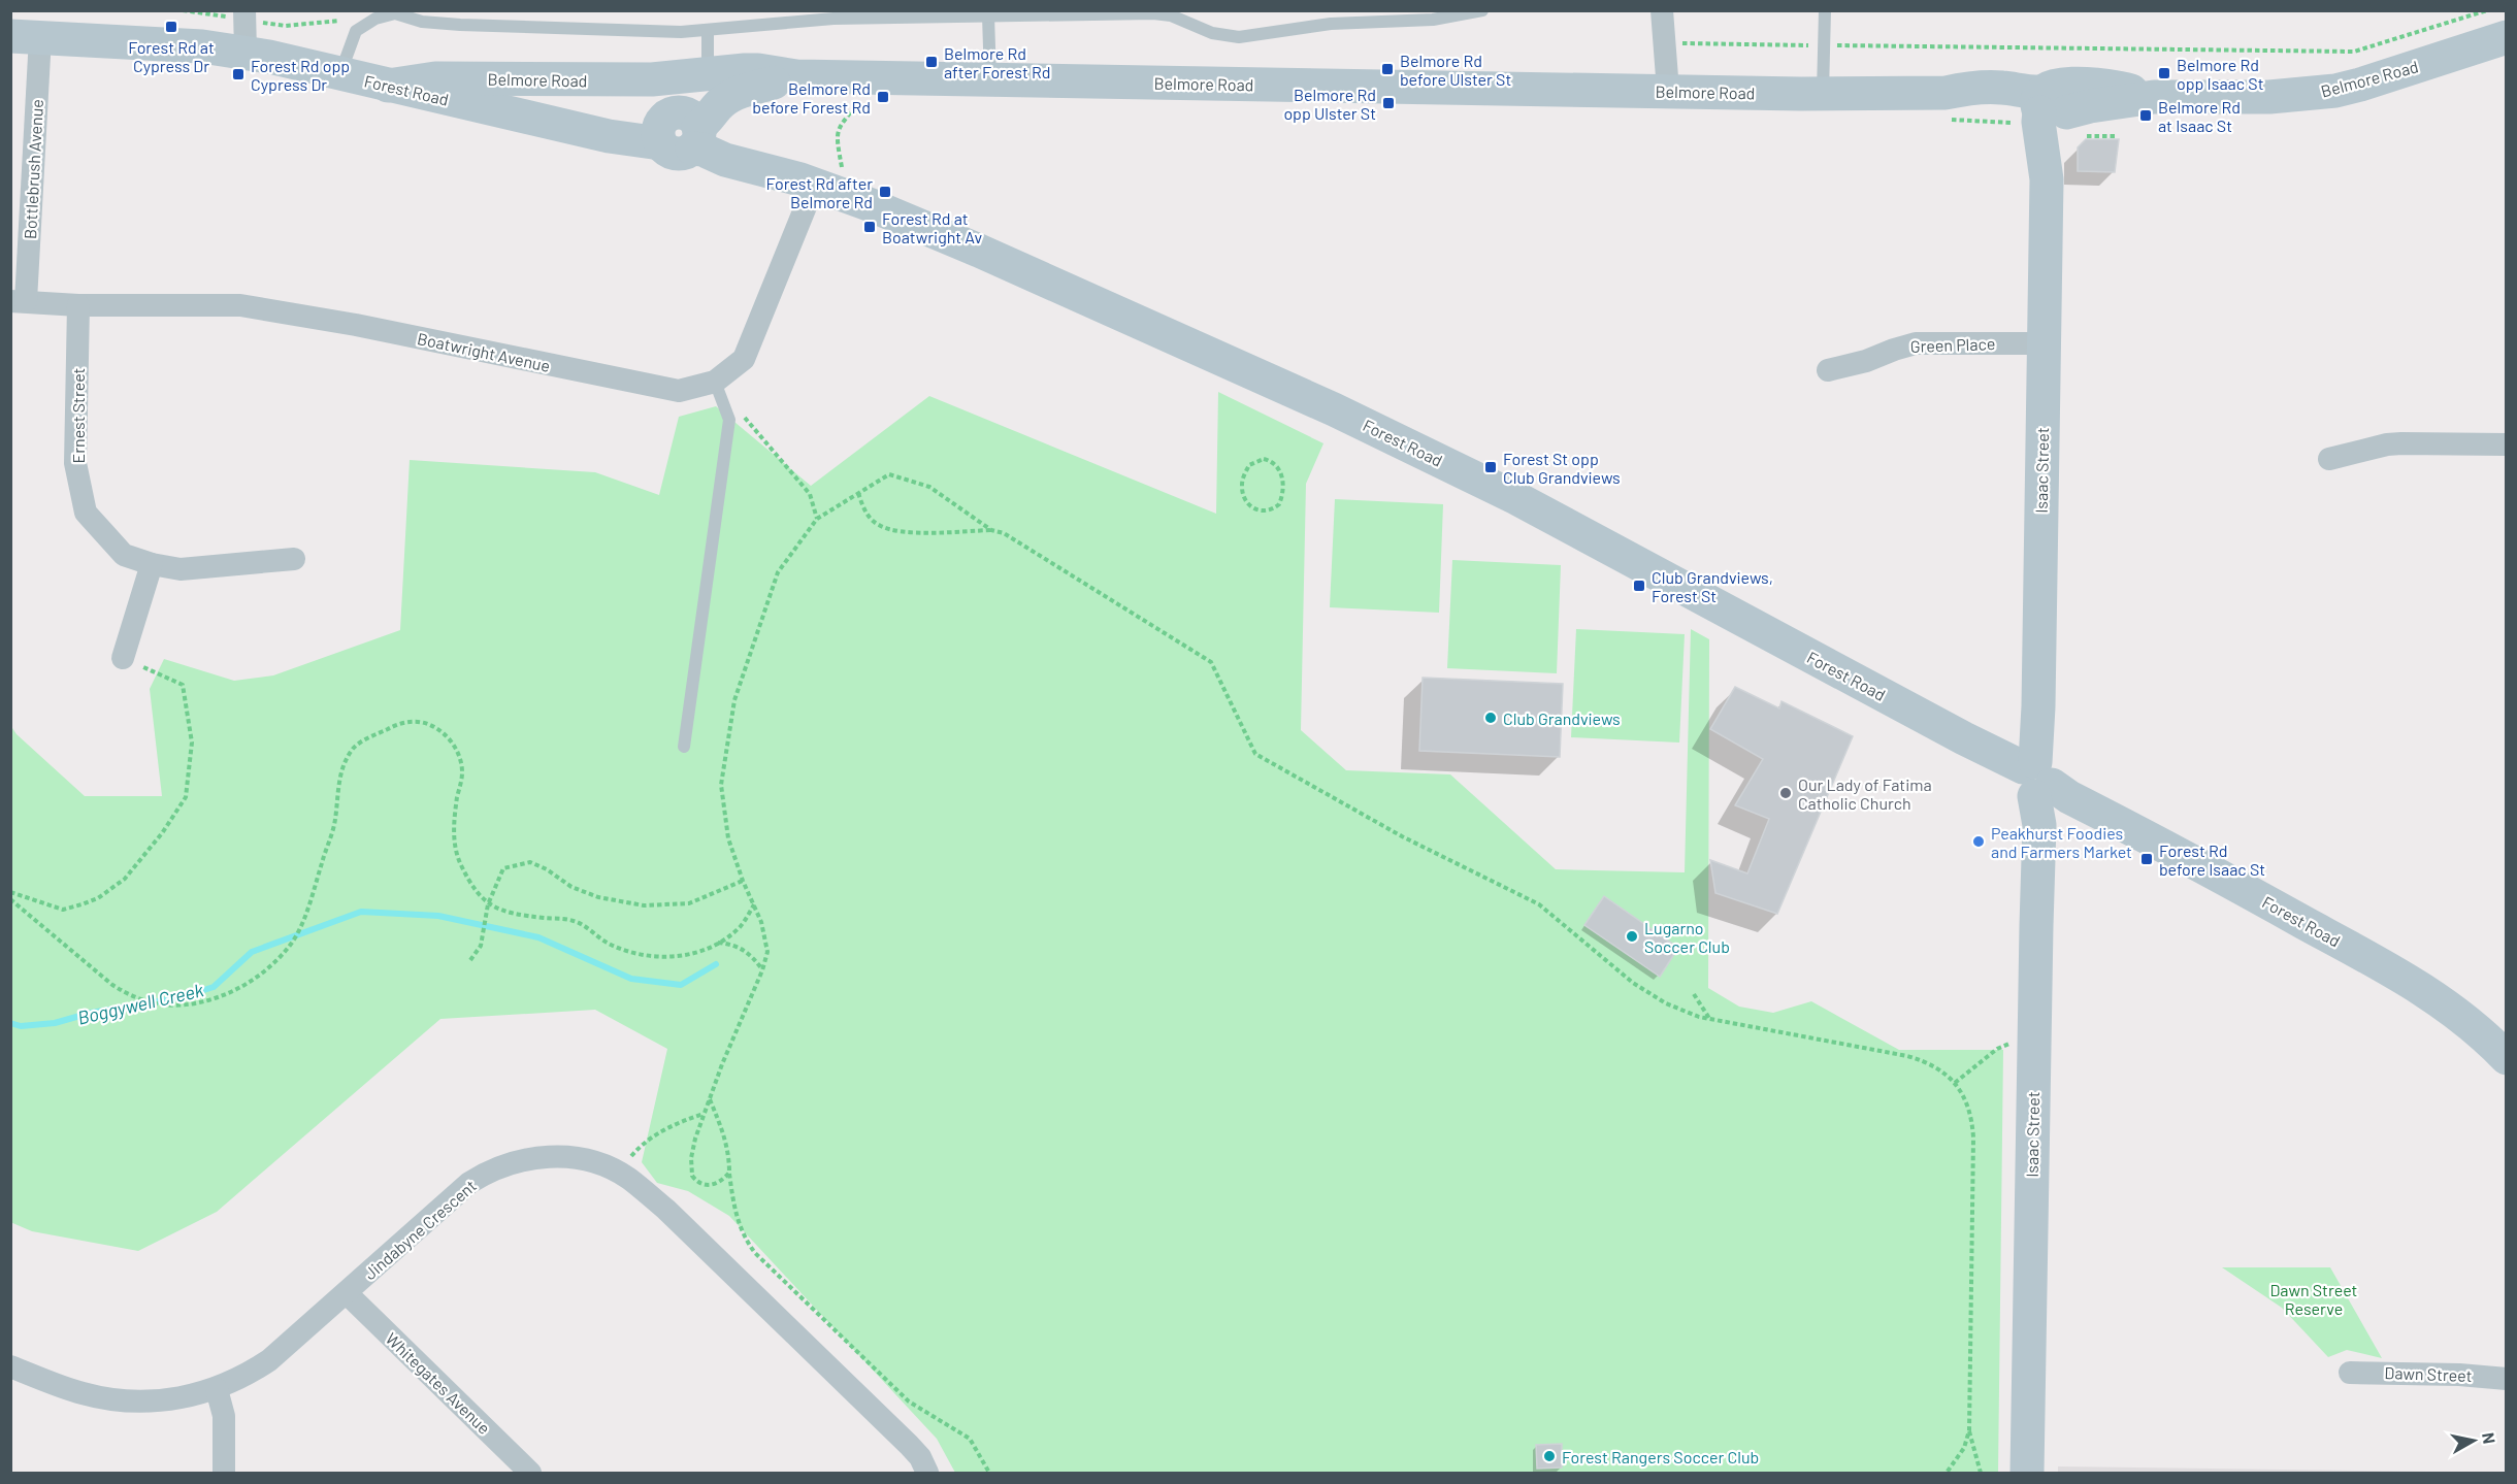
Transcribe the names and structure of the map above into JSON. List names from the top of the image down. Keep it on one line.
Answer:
{"streets":{"street":["Belmore Road","Forest Road","Bottlebrush Avenue","Green Place","Boatwright Avenue","Ernest Street","Isaac Street","Jindabyne Crescent","Dawn Street","Whitegates Avenue"]},"crossings":[["Belmore Road","Forest Road"],["Belmore Road","Isaac Street"],["Forest Road","Bottlebrush Avenue"],["Forest Road","Boatwright Avenue"],["Forest Road","Isaac Street"],["Bottlebrush Avenue","Boatwright Avenue"],["Green Place","Isaac Street"],["Boatwright Avenue","Ernest Street"],["Jindabyne Crescent","Whitegates Avenue"]],"water":["Boggywell Creek"],"parks":["Dawn Street Reserve"],"places":{"transit":["Forest Rd at Cypress Dr","Belmore Rd after Forest Rd","Belmore Rd before Ulster St","Belmore Rd opp Isaac St","Forest Rd opp Cypress Dr","Belmore Rd before Forest Rd","Belmore Rd opp Ulster St","Belmore Rd at Isaac St","Forest Rd after Belmore Rd","Forest Rd at Boatwright Av","Forest St opp Club Grandviews","Club Grandviews, Forest St","Forest Rd before Isaac St"],"other":["Club Grandviews","Our Lady of Fatima Catholic Church","Peakhurst Foodies and Farmers Market","Lugarno Soccer Club","Forest Rangers Soccer Club"]},"north":"right"}
